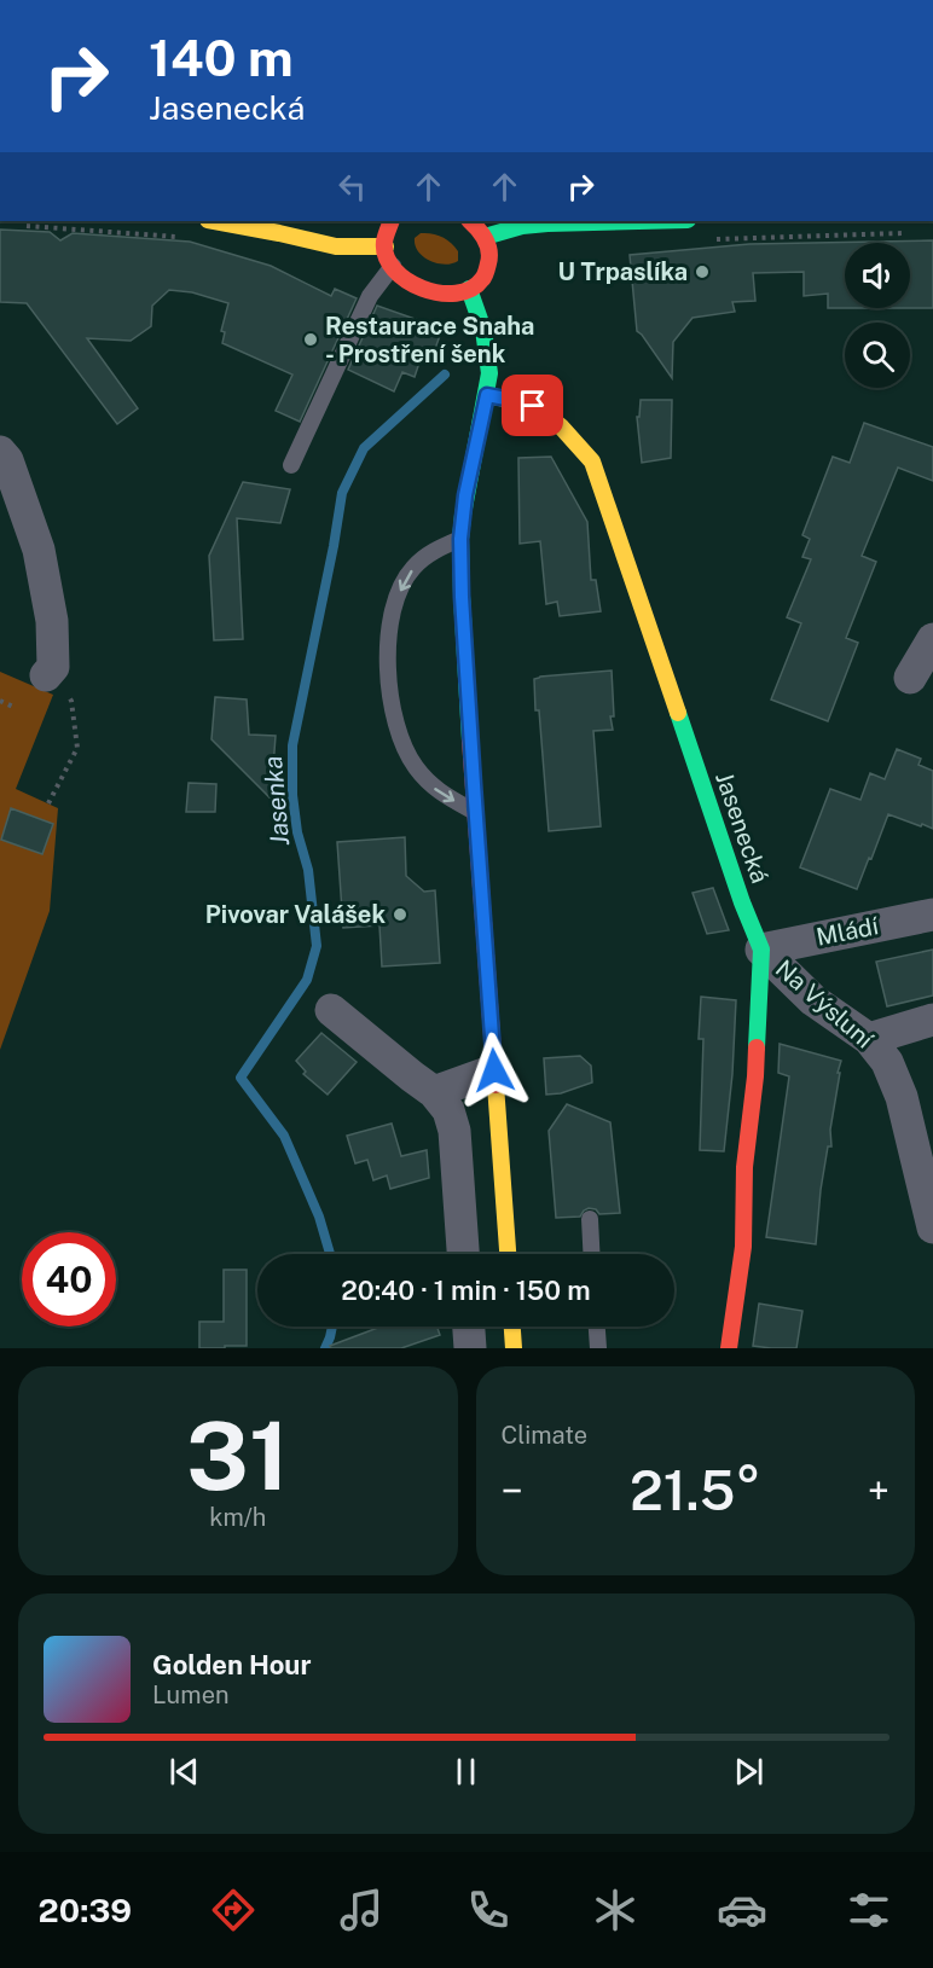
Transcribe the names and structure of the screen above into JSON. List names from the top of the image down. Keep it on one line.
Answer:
{"streets":{"street":["Jasenecká","Mládí","Na Výsluní"]},"crossings":[["Jasenecká","Mládí"],["Jasenecká","Na Výsluní"],["Mládí","Na Výsluní"]],"water":["Jasenka"],"places":["U Trpaslíka","Restaurace Snaha - Prostření šenk","Pivovar Valášek"],"page":{"turn":["140 m","Jasenecká"],"limit":"40","trip":"20:40 · 1 min · 150 m","tile":[["31","km/h"],"Climate"],"heat":["−","21.5°","+"],"song":["Golden Hour","Lumen"],"tabs":"20:39"}}
